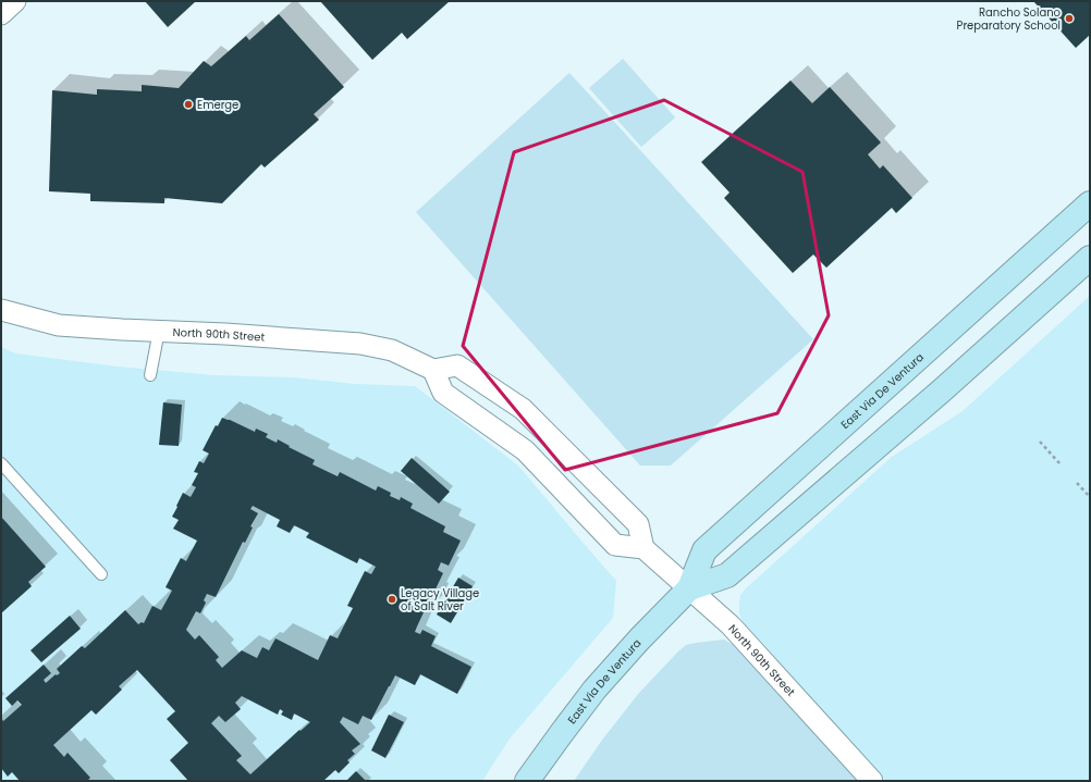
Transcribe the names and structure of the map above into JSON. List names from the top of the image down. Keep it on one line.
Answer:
{"streets":{"main road":["East Via De Ventura"],"street":["North 90th Street"]},"crossings":[["North 90th Street","East Via De Ventura"]],"places":["Rancho Solano Preparatory School","Emerge","Legacy Village of Salt River"]}
